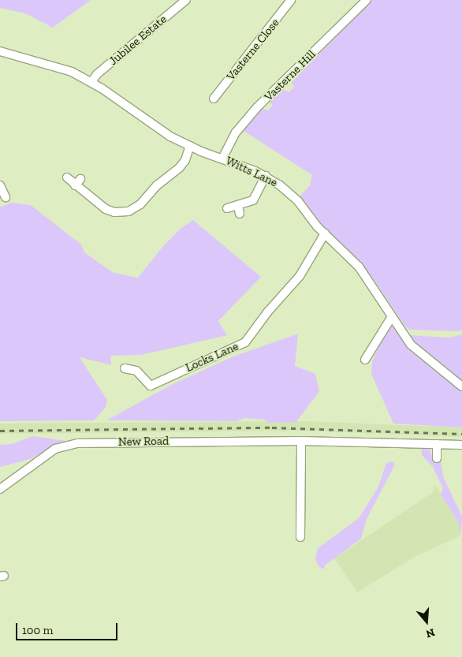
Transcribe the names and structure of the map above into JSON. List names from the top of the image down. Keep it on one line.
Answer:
{"streets":{"street":["Jubilee Estate","Vasterne Close","Vasterne Hill","Witts Lane","Locks Lane","New Road"]},"crossings":[["Jubilee Estate","Witts Lane"],["Vasterne Hill","Witts Lane"],["Witts Lane","Locks Lane"]],"scale_bar":"100 m","north":"bottom"}
